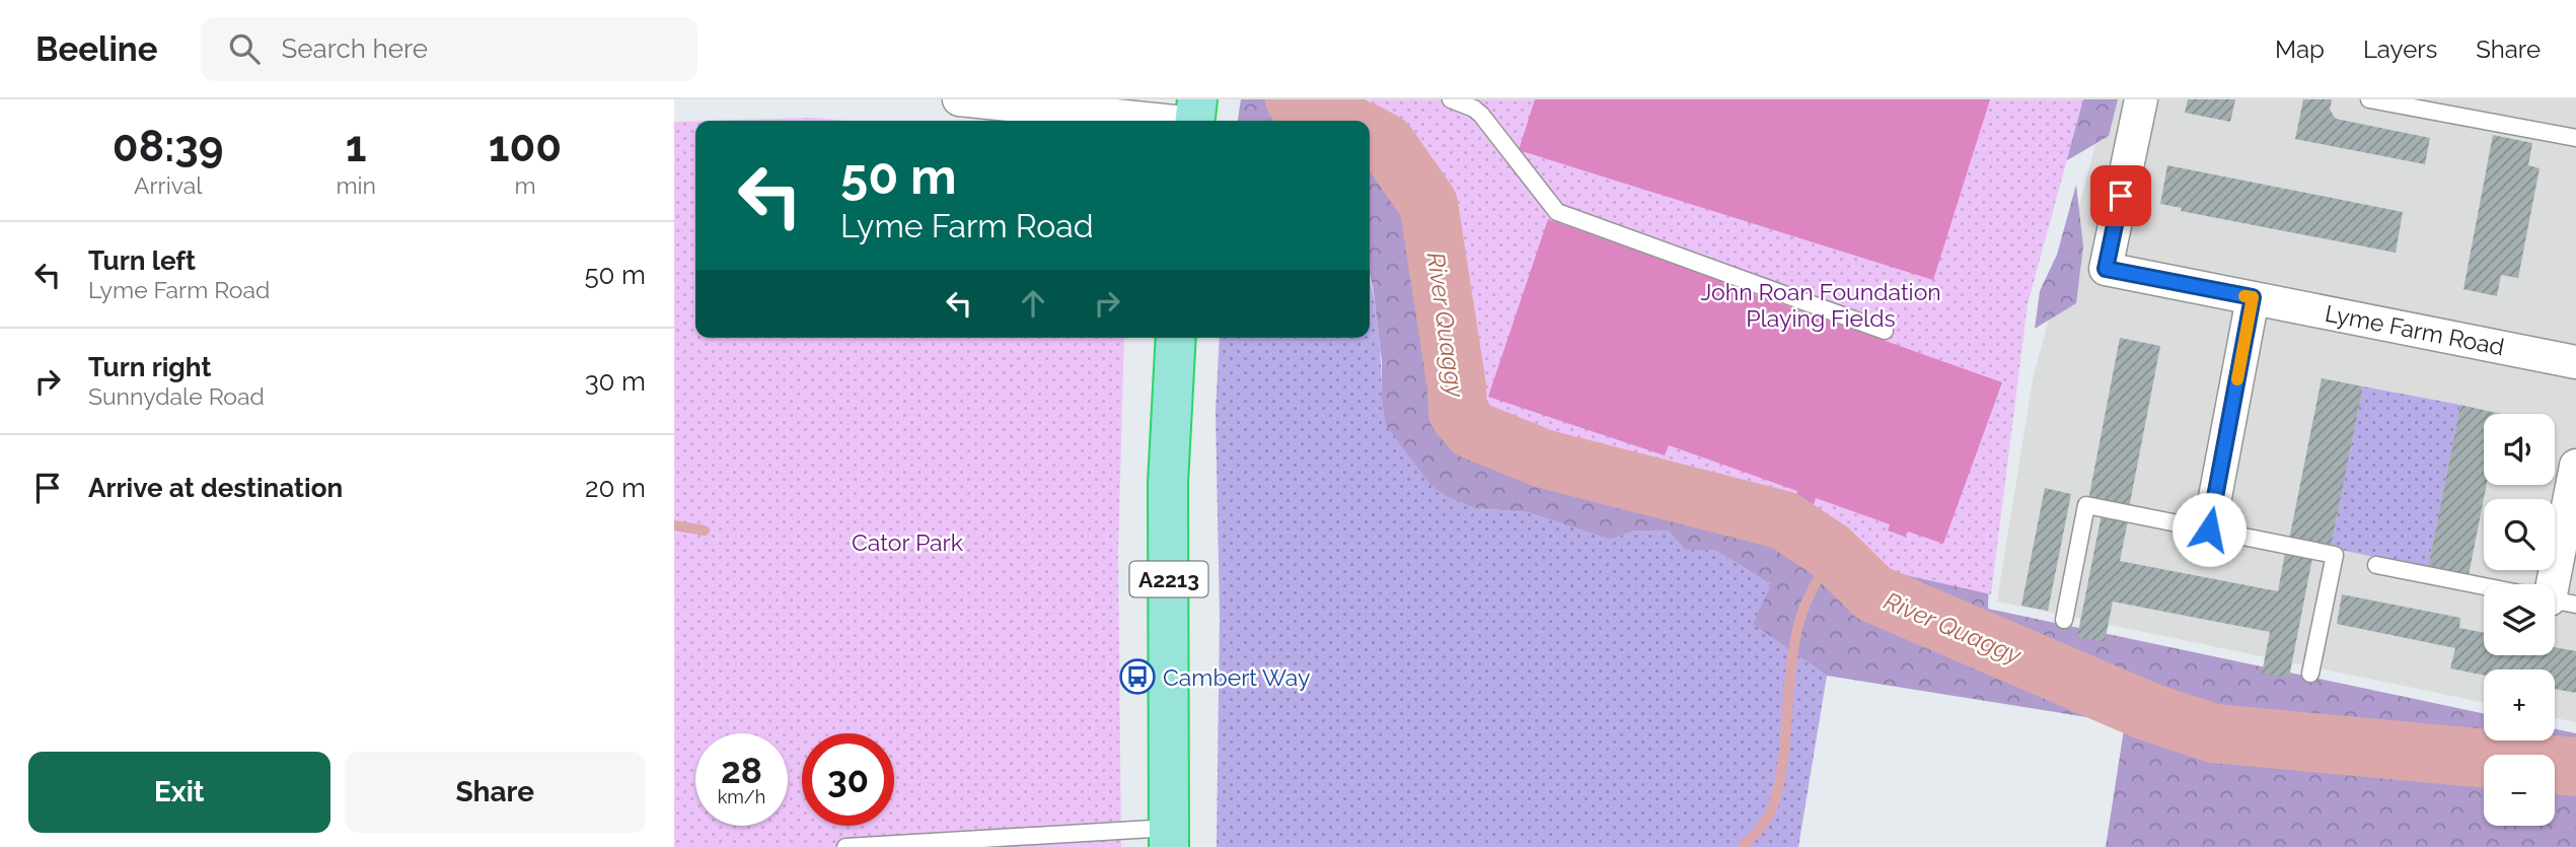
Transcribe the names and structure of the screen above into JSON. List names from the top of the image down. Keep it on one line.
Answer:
{"streets":{"highway":["A2213"],"street":["Lyme Farm Road"]},"water":["River Quaggy"],"parks":["John Roan Foundation Playing Fields","Cator Park"],"places":{"bus stop":["Cambert Way"]},"page":{"header":"Beeline","search":"Search here","nav":["Map","Layers","Share"],"eta":["08:39","Arrival","1","min","100","m"],"turn":["50 m","Lyme Farm Road"],"list":[{"name":"Turn left","note":"Lyme Farm Road","value":"50 m"},{"name":"Turn right","note":"Sunnydale Road","value":"30 m"},{"name":"Arrive at destination","value":"20 m"}],"map_buttons":["+","−"],"speed":"28 km/h","limit":"30","buttons":["Exit","Share"]}}
